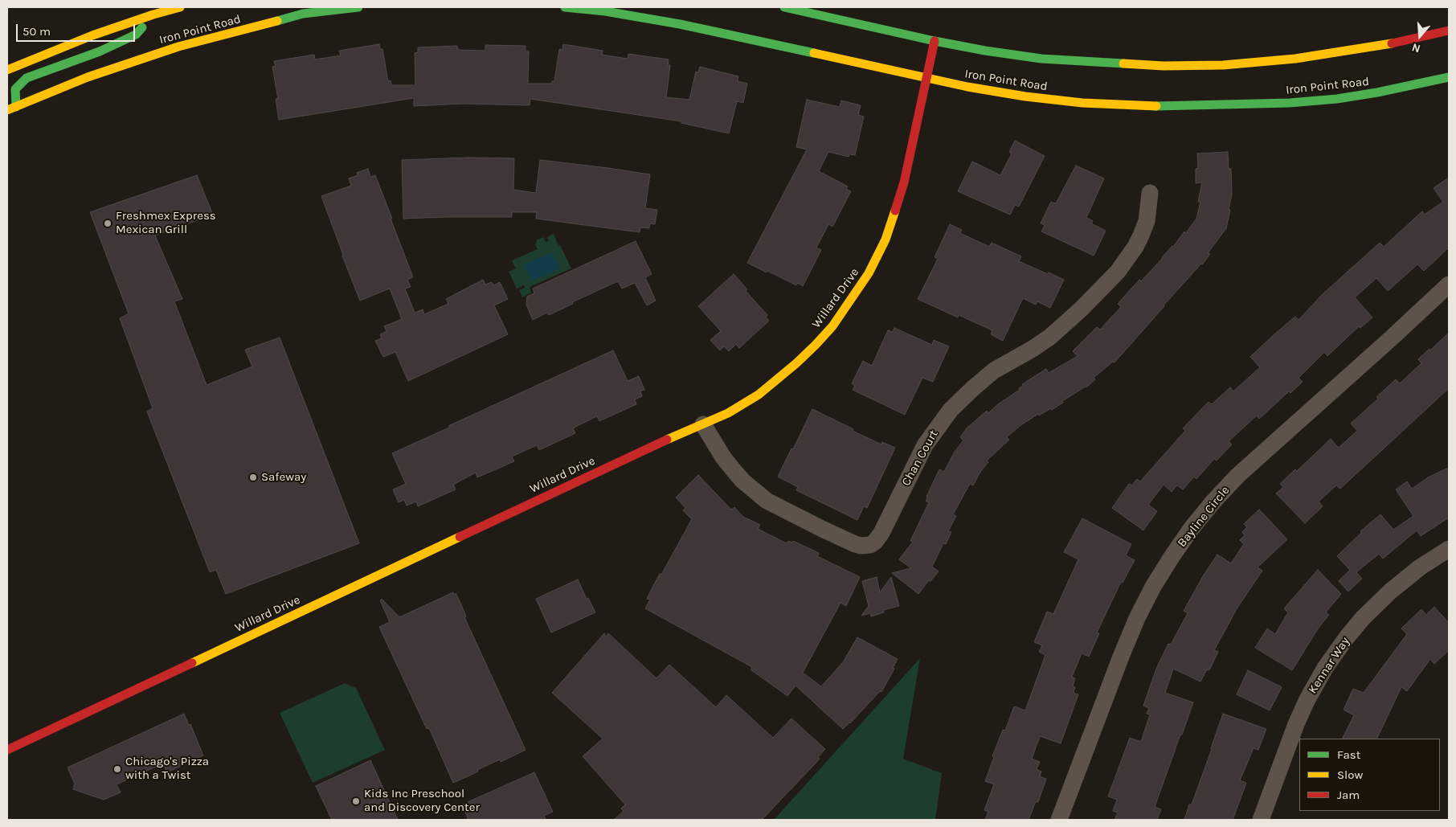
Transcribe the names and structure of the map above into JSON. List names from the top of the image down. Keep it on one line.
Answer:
{"streets":{"main road":["Iron Point Road","Willard Drive"],"street":["Chan Court","Bayline Circle","Kennar Way"]},"crossings":[["Iron Point Road","Willard Drive"],["Willard Drive","Chan Court"]],"places":["Freshmex Express Mexican Grill","Safeway","Chicago's Pizza with a Twist","Kids Inc Preschool and Discovery Center"],"legend":["Fast","Slow","Jam"],"scale_bar":"50 m","north":"bottom"}
